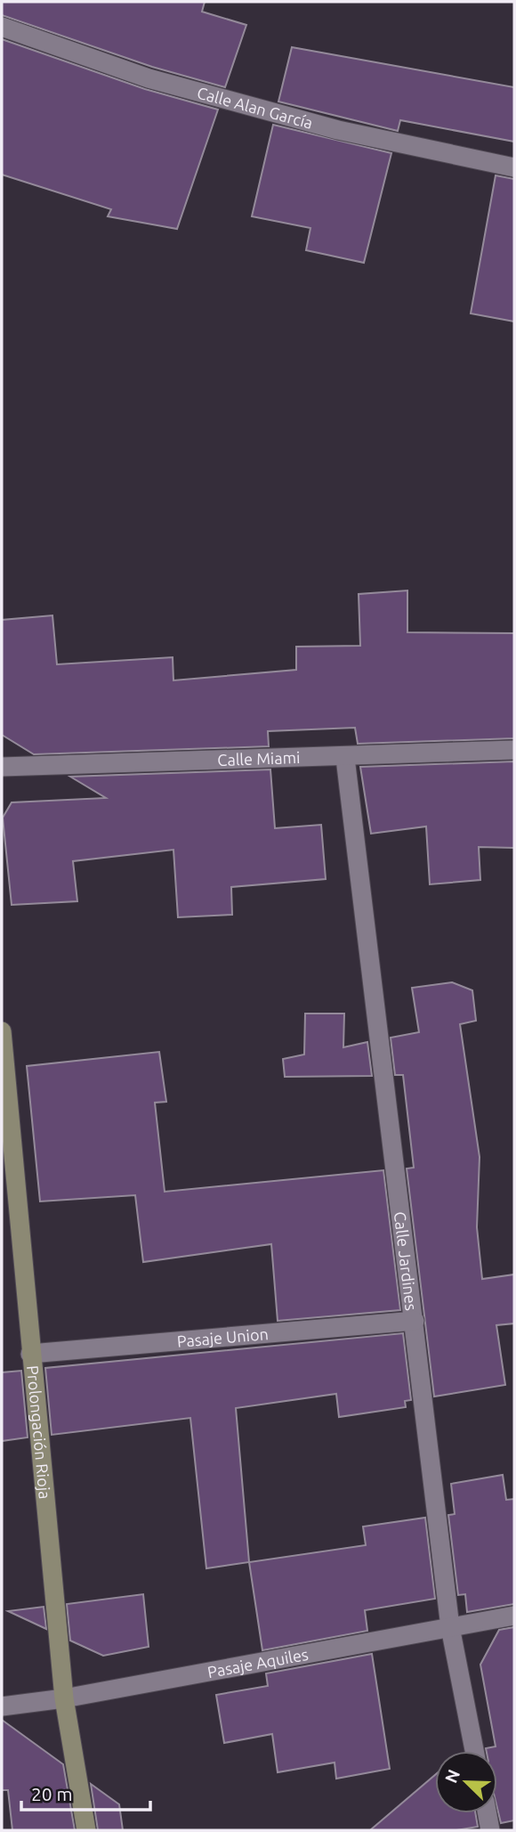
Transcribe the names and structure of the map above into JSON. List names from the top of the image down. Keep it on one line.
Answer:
{"streets":{"street":["Calle Alan García","Calle Miami","Calle Jardines","Pasaje Union","Prolongación Rioja","Pasaje Aquiles"]},"crossings":[["Calle Miami","Calle Jardines"],["Calle Jardines","Pasaje Union"],["Calle Jardines","Pasaje Aquiles"],["Pasaje Union","Prolongación Rioja"],["Prolongación Rioja","Pasaje Aquiles"]],"scale_bar":"20 m","north":"top left"}
